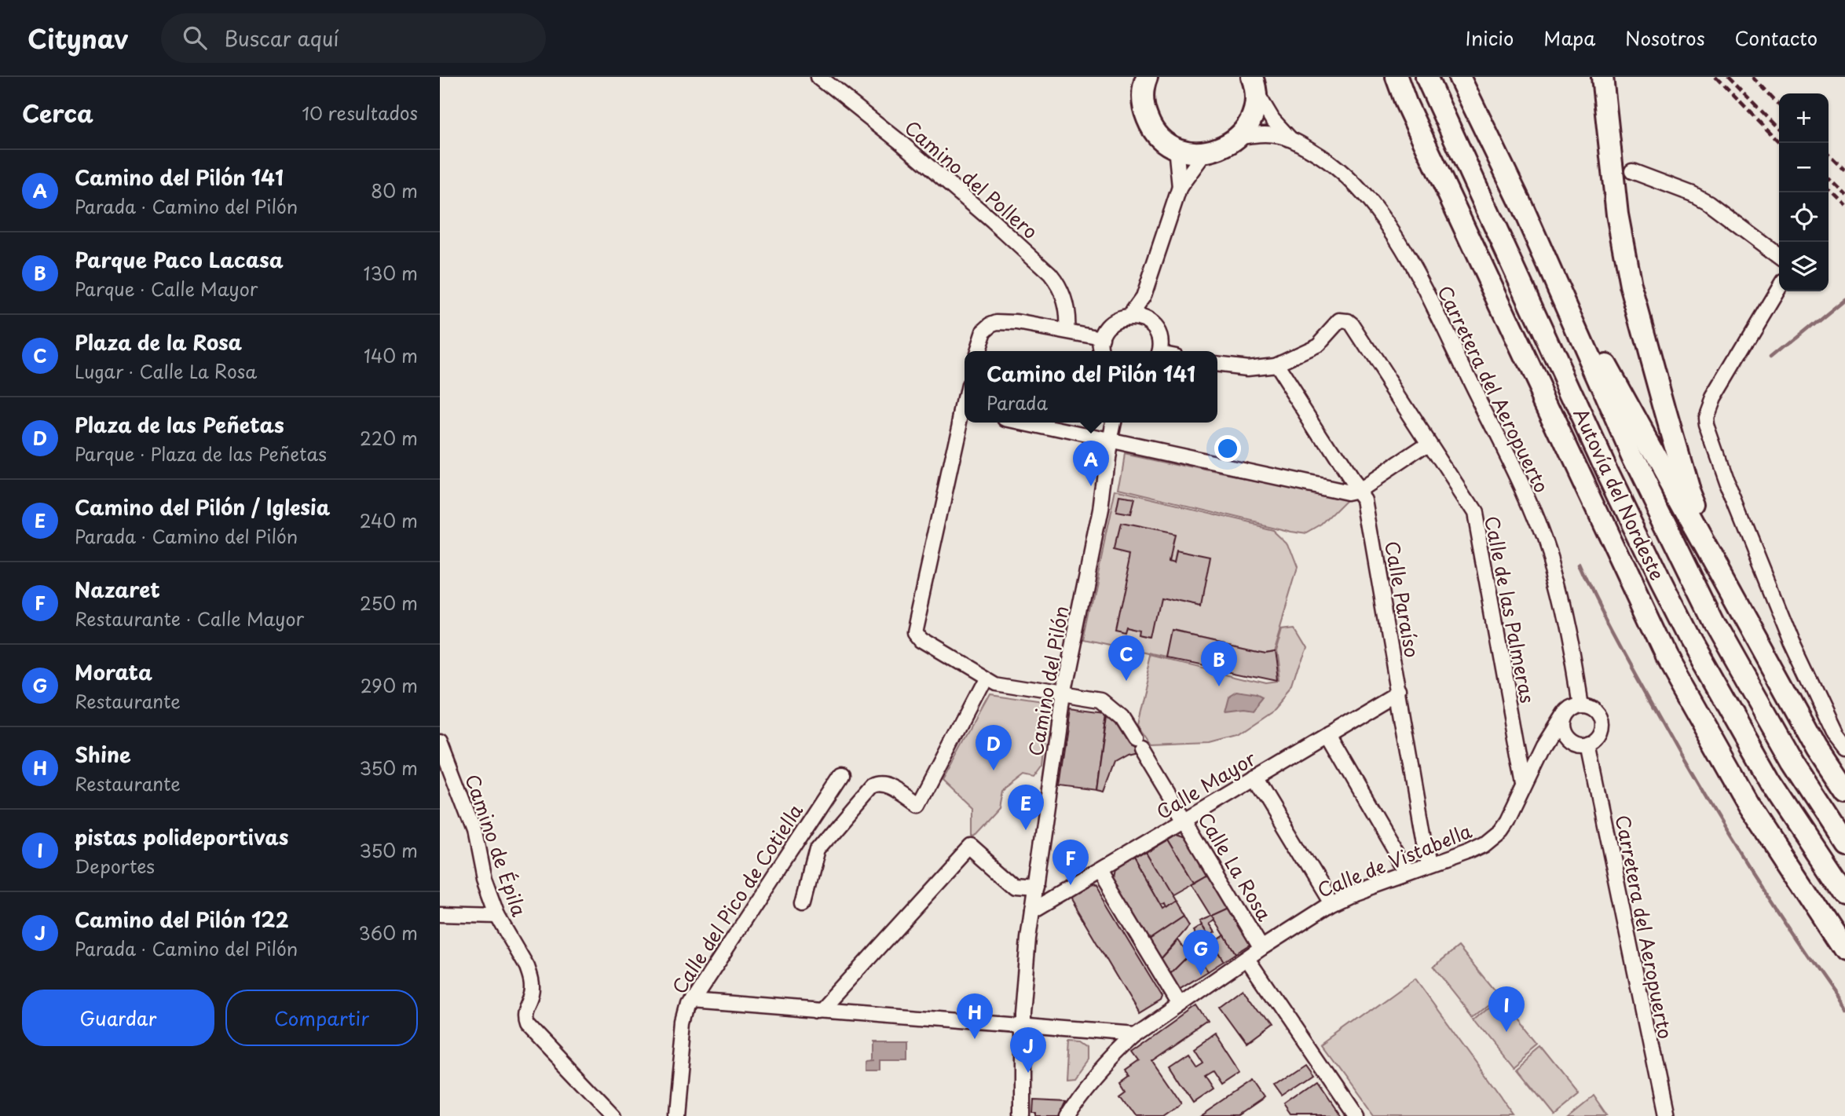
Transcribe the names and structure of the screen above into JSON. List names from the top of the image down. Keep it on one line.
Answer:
{"streets":{"highway":["Autovía del Nordeste"],"street":["Camino del Pollero","Carretera del Aeropuerto","Calle Paraíso","Calle de las Palmeras","Camino del Pilón","Calle Mayor","Camino de Épila","Calle de Vistabella","Calle La Rosa","Calle del Pico de Cotiella"]},"crossings":[["Carretera del Aeropuerto","Calle de Vistabella"],["Calle Paraíso","Calle de las Palmeras"],["Calle Paraíso","Calle Mayor"],["Calle Paraíso","Calle de Vistabella"],["Calle de las Palmeras","Calle de Vistabella"],["Camino del Pilón","Calle Mayor"],["Camino del Pilón","Calle La Rosa"],["Calle Mayor","Calle La Rosa"],["Calle de Vistabella","Calle La Rosa"]],"page":{"header":"Citynav","search":"Buscar aquí","nav":["Inicio","Mapa","Nosotros","Contacto"],"heading":["Cerca","10 resultados"],"map_buttons":["+","−"],"list":[{"mark":"A","name":"Camino del Pilón 141","note":"Parada · Camino del Pilón","value":"80 m"},{"mark":"B","name":"Parque Paco Lacasa","note":"Parque · Calle Mayor","value":"130 m"},{"mark":"C","name":"Plaza de la Rosa","note":"Lugar · Calle La Rosa","value":"140 m"},{"mark":"D","name":"Plaza de las Peñetas","note":"Parque · Plaza de las Peñetas","value":"220 m"},{"mark":"E","name":"Camino del Pilón / Iglesia","note":"Parada · Camino del Pilón","value":"240 m"},{"mark":"F","name":"Nazaret","note":"Restaurante · Calle Mayor","value":"250 m"},{"mark":"G","name":"Morata","note":"Restaurante","value":"290 m"},{"mark":"H","name":"Shine","note":"Restaurante","value":"350 m"},{"mark":"I","name":"pistas polideportivas","note":"Deportes","value":"350 m"},{"mark":"J","name":"Camino del Pilón 122","note":"Parada · Camino del Pilón","value":"360 m"}],"popup":["Camino del Pilón 141","Parada"],"pins":["A","C","B","D","E","F","G","I","H","J"],"buttons":["Guardar","Compartir"]}}
